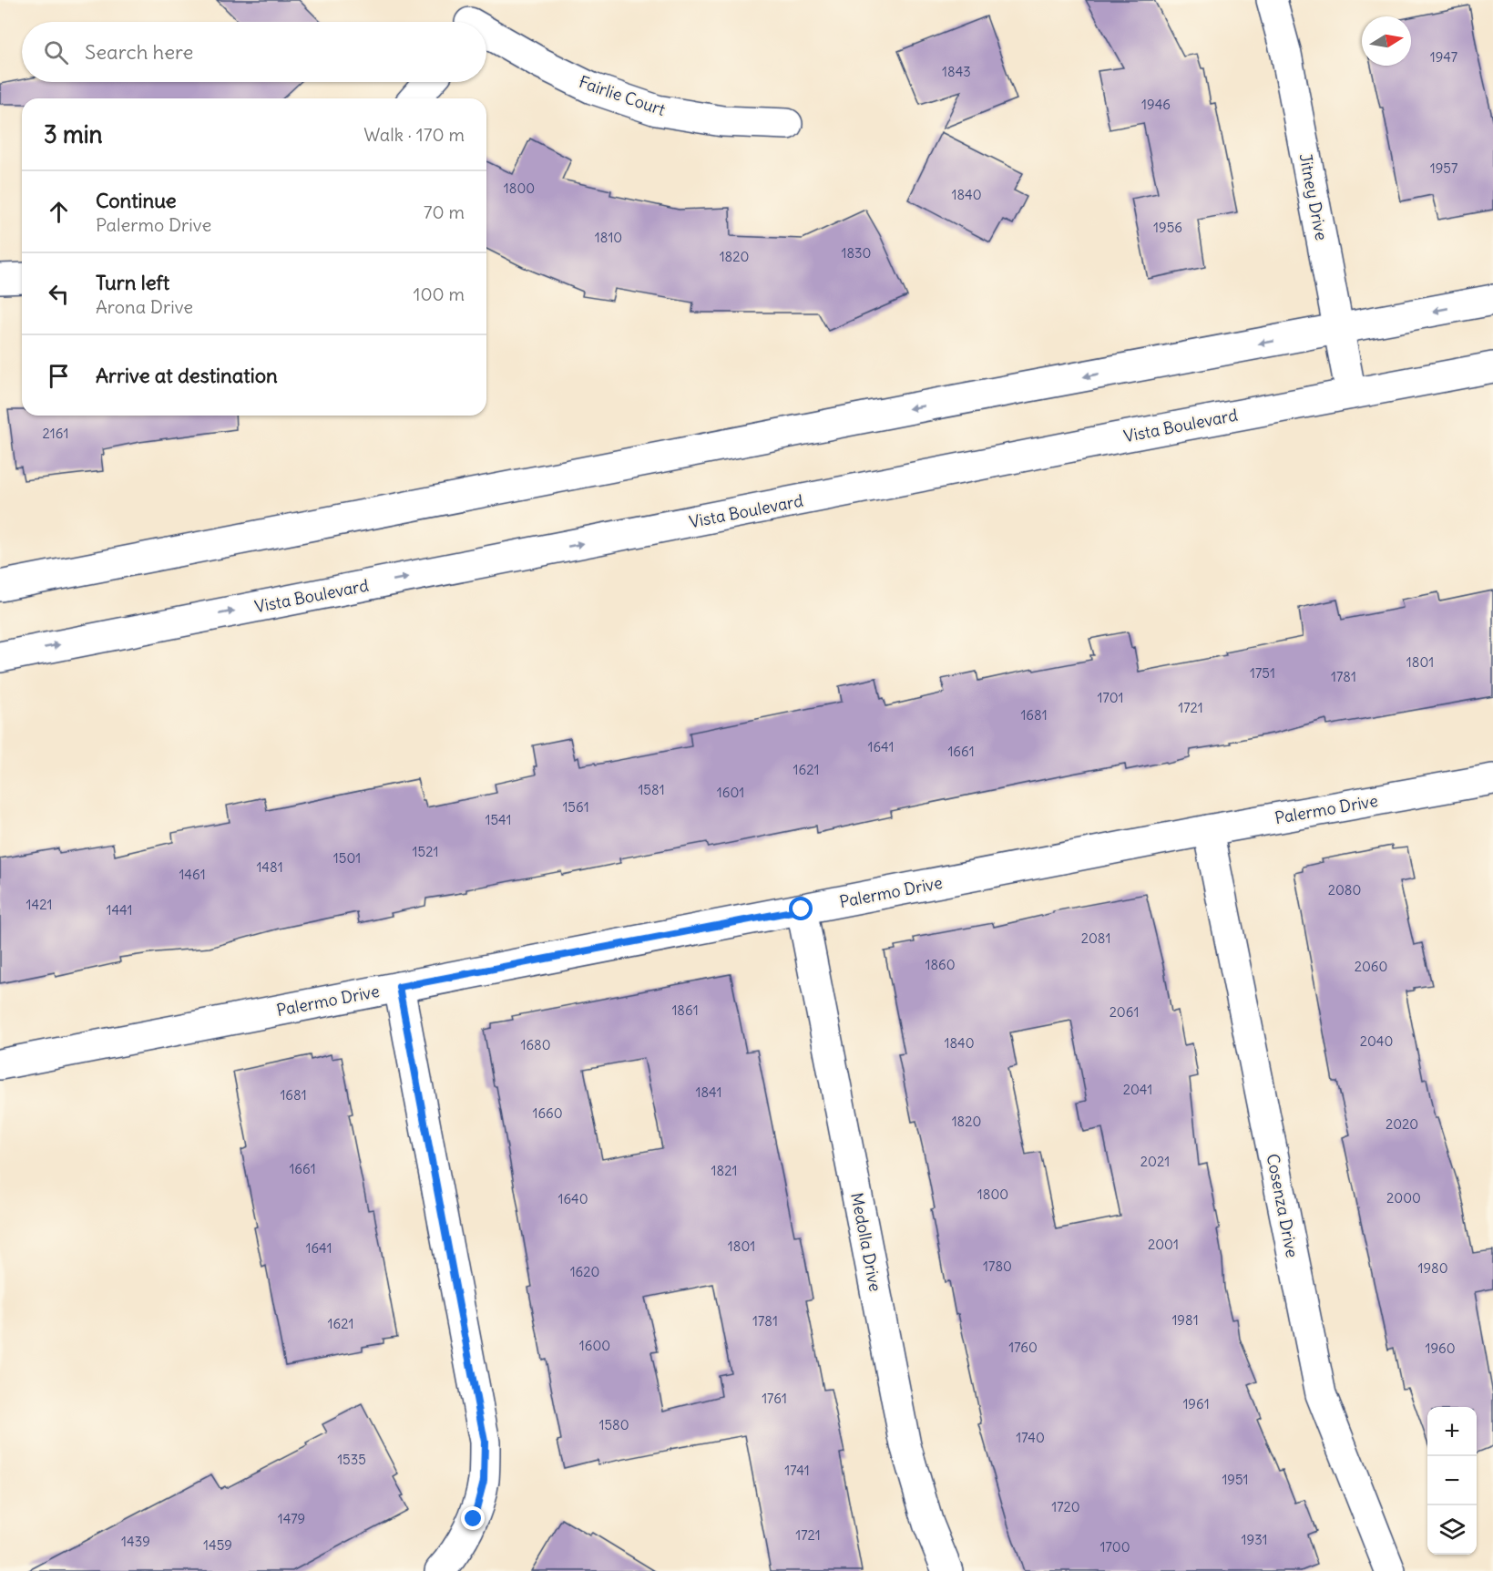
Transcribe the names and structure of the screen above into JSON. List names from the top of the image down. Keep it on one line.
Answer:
{"streets":{"street":["Fairlie Court","Jitney Drive","Vista Boulevard","Palermo Drive","Cosenza Drive","Medolla Drive"]},"crossings":[["Jitney Drive","Vista Boulevard"],["Palermo Drive","Cosenza Drive"],["Palermo Drive","Medolla Drive"]],"house_numbers":["1947","1843","1946","1957","1800","1840","1956","1810","1830","1820","2161","1801","1751","1781","1701","1721","1681","1641","1661","1621","1581","1601","1561","1541","1521","1501","1481","1461","2080","1421","1441","2081","1860","2060","1861","2061","2040","1840","1680","2041","1841","1681","1660","1820","2020","2021","1661","1821","1800","2000","1640","2001","1801","1641","1780","1980","1620","1981","1781","1621","1600","1760","1960","1761","1961","1580","1740","1535","1741","1951","1720","1479","1721","1931","1439","1459","1700"],"north":"right","page":{"search":"Search here","heading":["3 min","Walk · 170 m"],"list":[["Continue","Palermo Drive","70 m"],["Turn left","Arona Drive","100 m"],"Arrive at destination"],"map_buttons":["+","−"]}}
